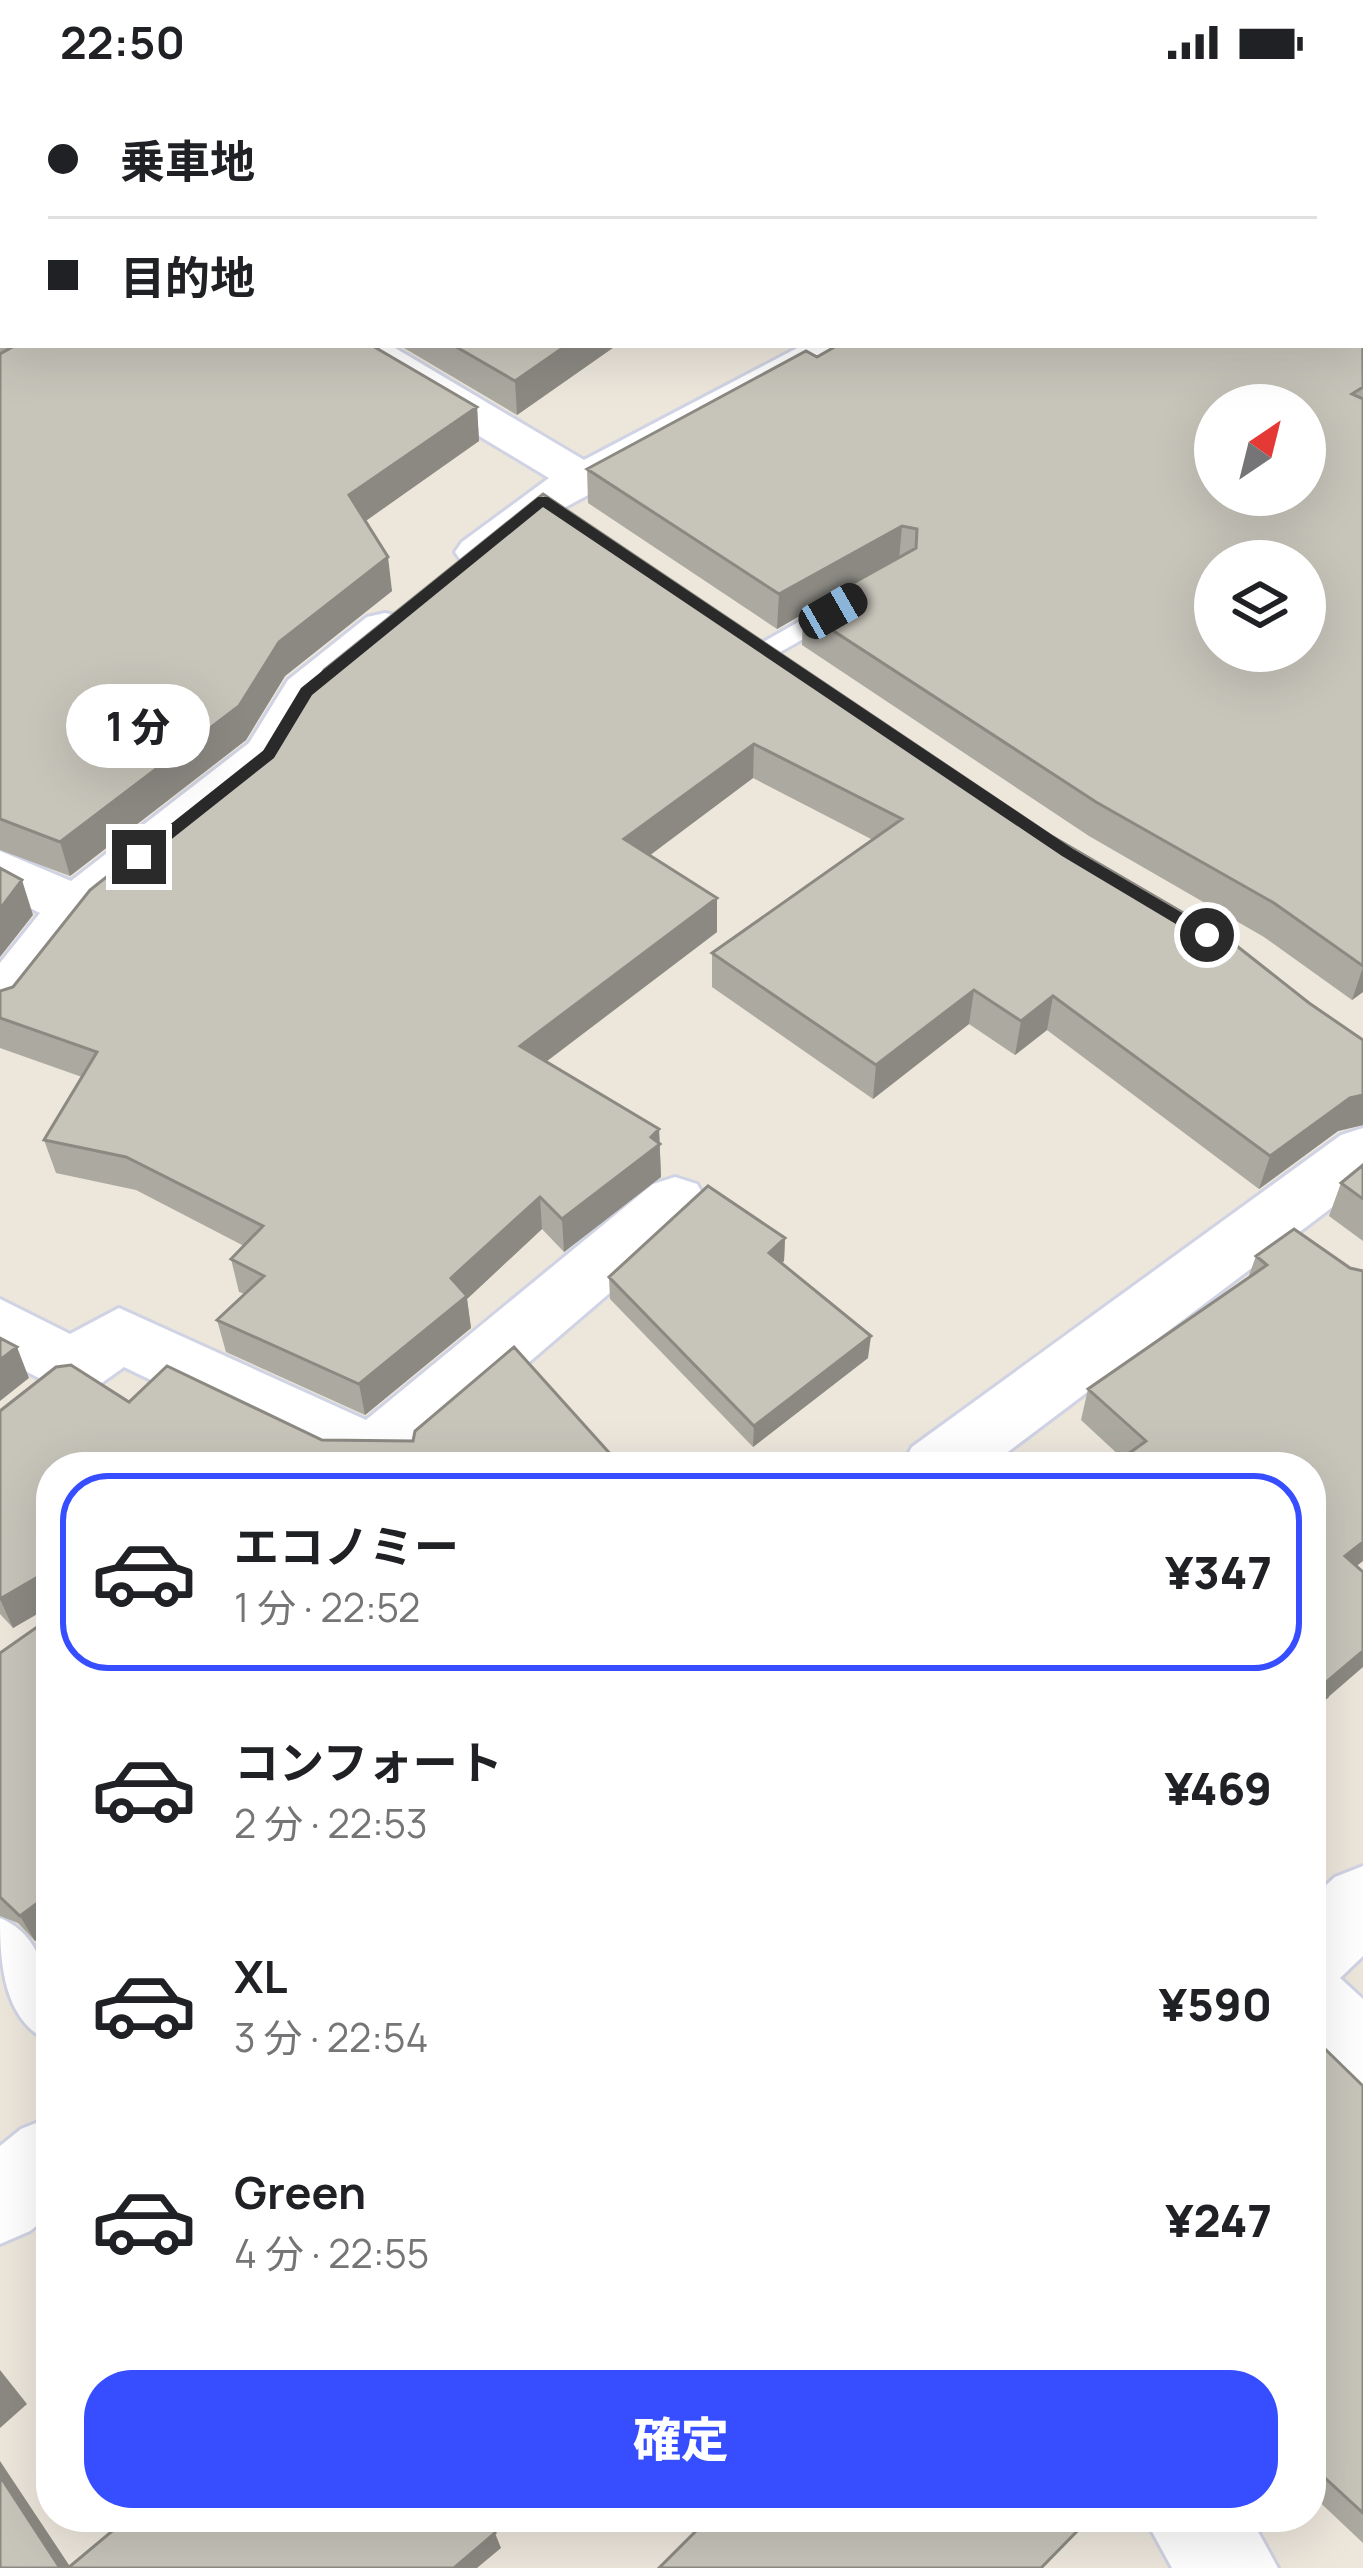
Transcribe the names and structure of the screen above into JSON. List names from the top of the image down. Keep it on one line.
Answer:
{"north":"top right","page":{"status":"22:50","banner":["乗車地","目的地"],"bubble":"1 分","list":[{"name":"エコノミー","note":"1 分 · 22:52","value":"¥347"},{"name":"コンフォート","note":"2 分 · 22:53","value":"¥469"},{"name":"XL","note":"3 分 · 22:54","value":"¥590"},{"name":"Green","note":"4 分 · 22:55","value":"¥247"}],"buttons":"確定"}}
